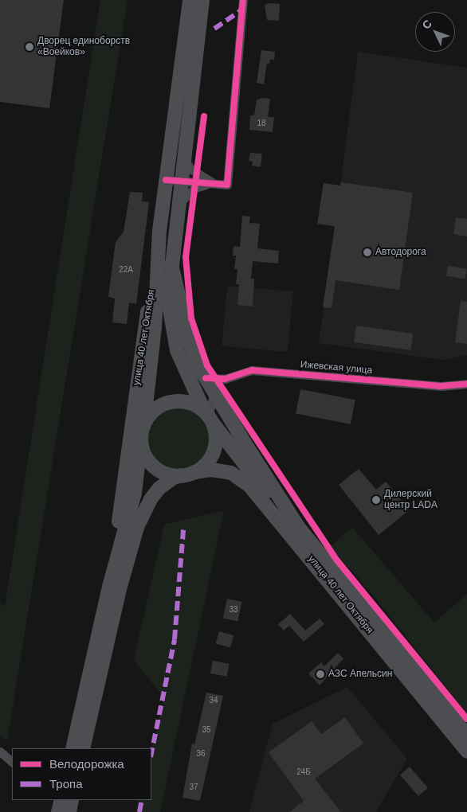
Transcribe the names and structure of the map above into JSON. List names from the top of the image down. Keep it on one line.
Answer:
{"streets":{"main road":["улица 40 лет Октября"],"street":["Ижевская улица"]},"crossings":[["улица 40 лет Октября","Ижевская улица"]],"places":["Дворец единоборств «Воейков»","Автодорога","Дилерский центр LADA","АЗС Апельсин"],"house_numbers":["18","22А","33","34","35","36","24Б","37"],"legend":["Велодорожка","Тропа"],"north":"top left"}
